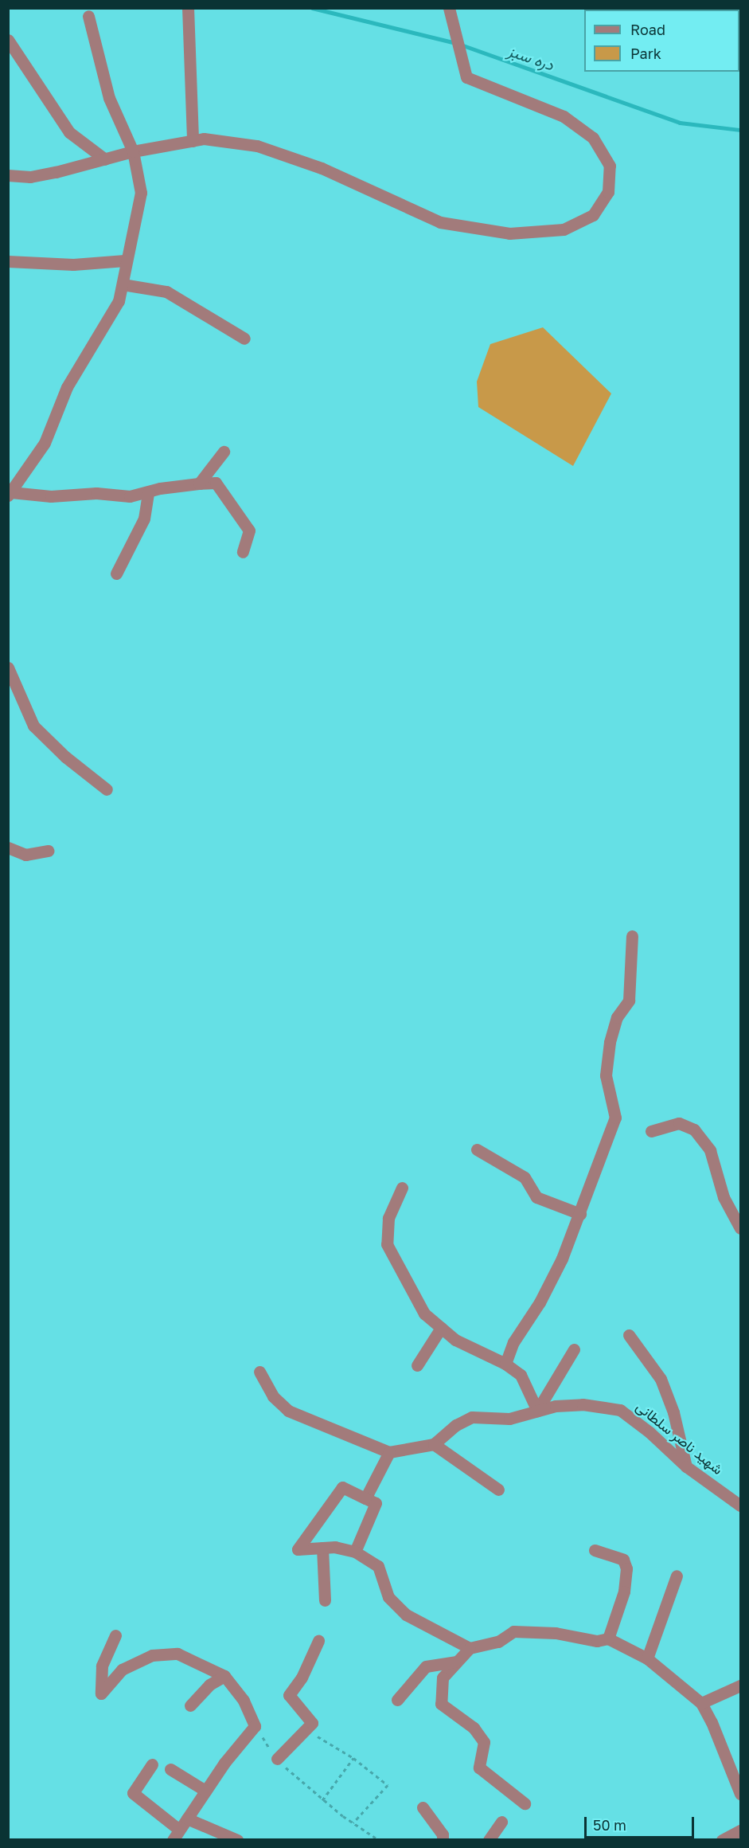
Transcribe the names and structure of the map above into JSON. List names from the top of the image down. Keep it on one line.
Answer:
{"streets":{"street":["شهید ناصر سلطانی"]},"water":["دره سبز"],"legend":["Road","Park"],"scale_bar":"50 m"}
